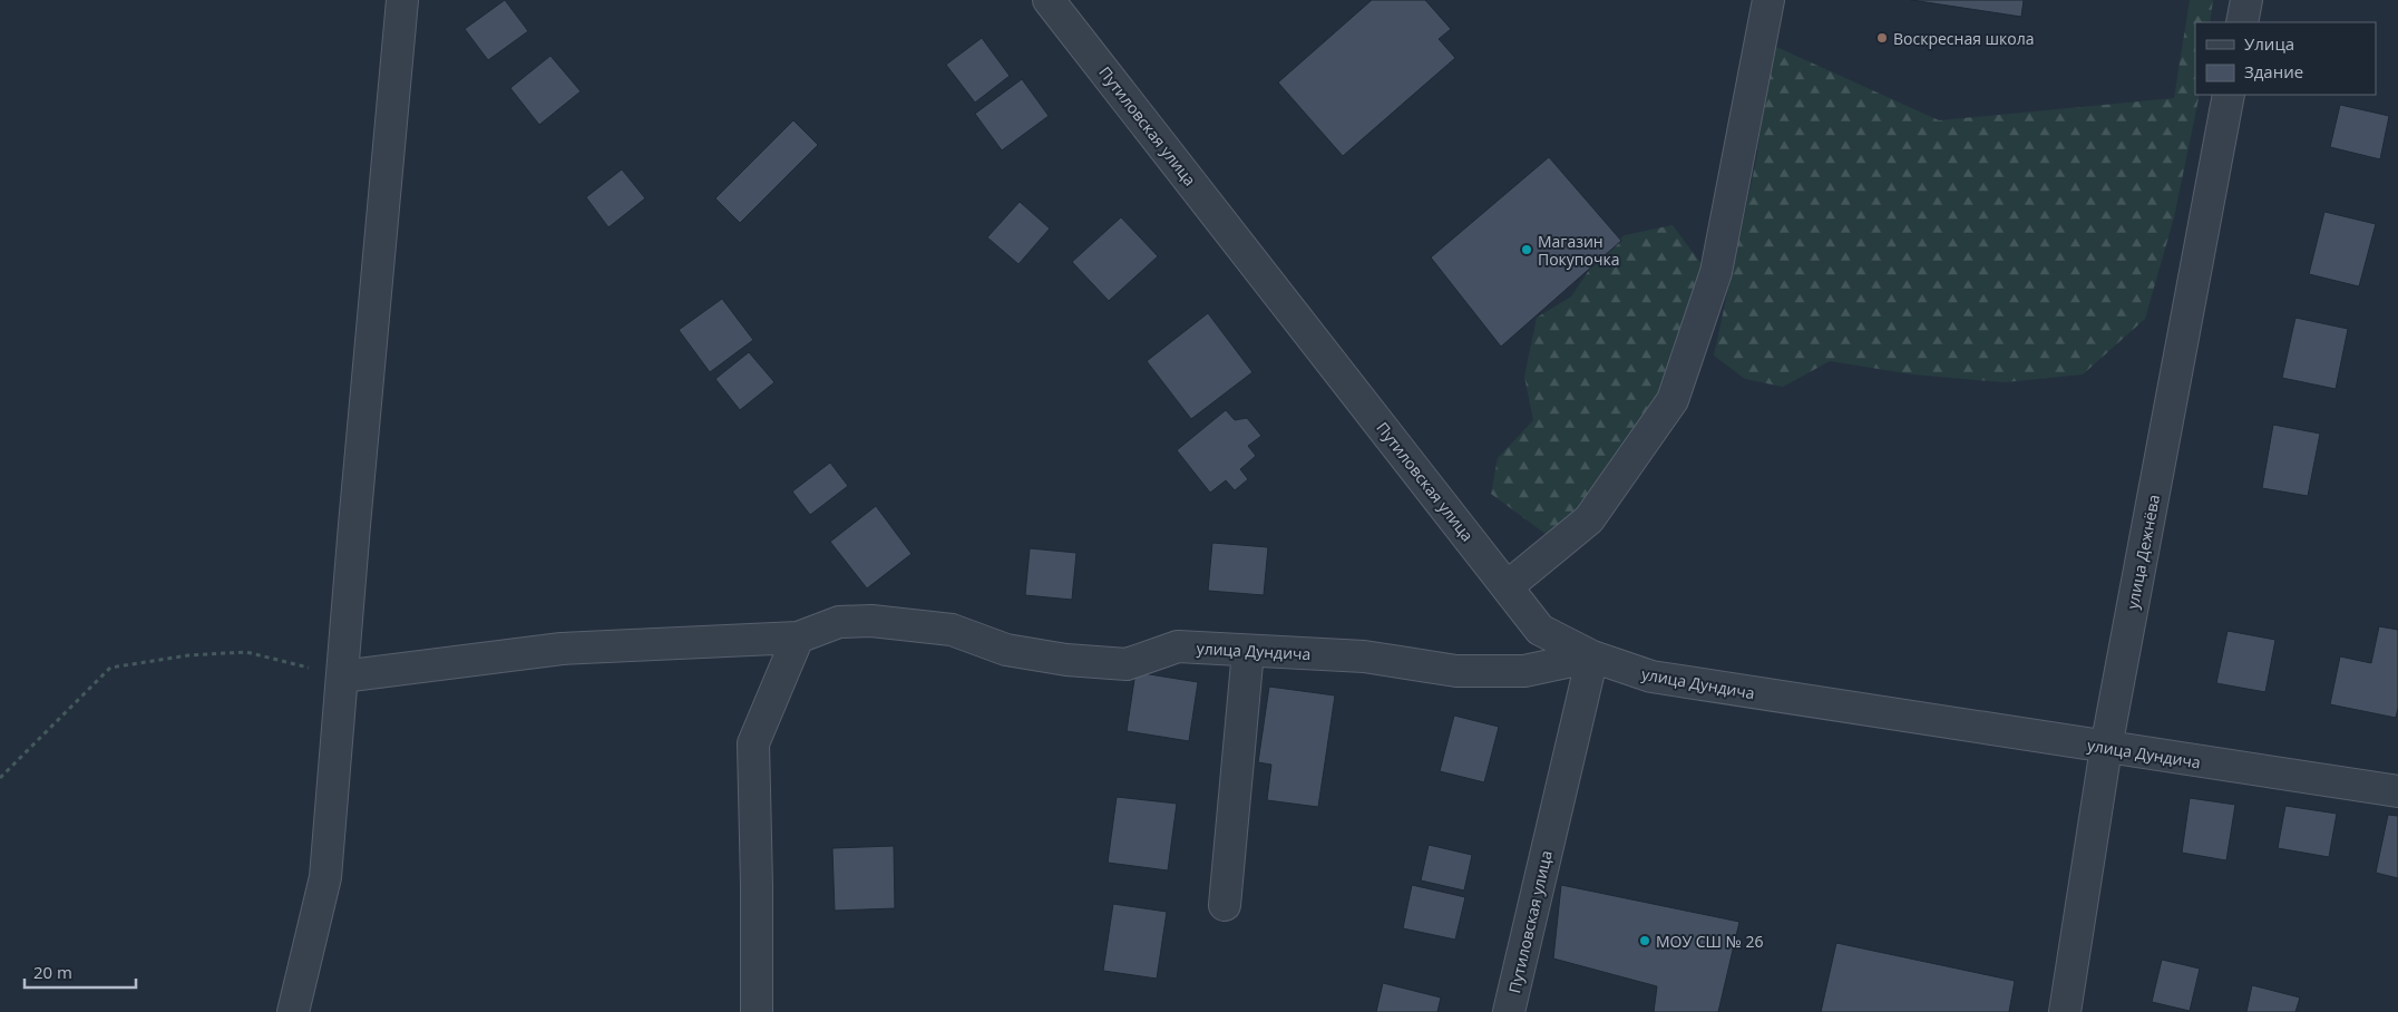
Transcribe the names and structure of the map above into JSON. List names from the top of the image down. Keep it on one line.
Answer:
{"streets":{"street":["Путиловская улица","улица Дежнёва","улица Дундича"]},"crossings":[["Путиловская улица","улица Дундича"],["улица Дежнёва","улица Дундича"]],"places":["Воскресная школа","Магазин Покупочка","МОУ СШ № 26"],"legend":["Улица","Здание"],"scale_bar":"20 m"}
